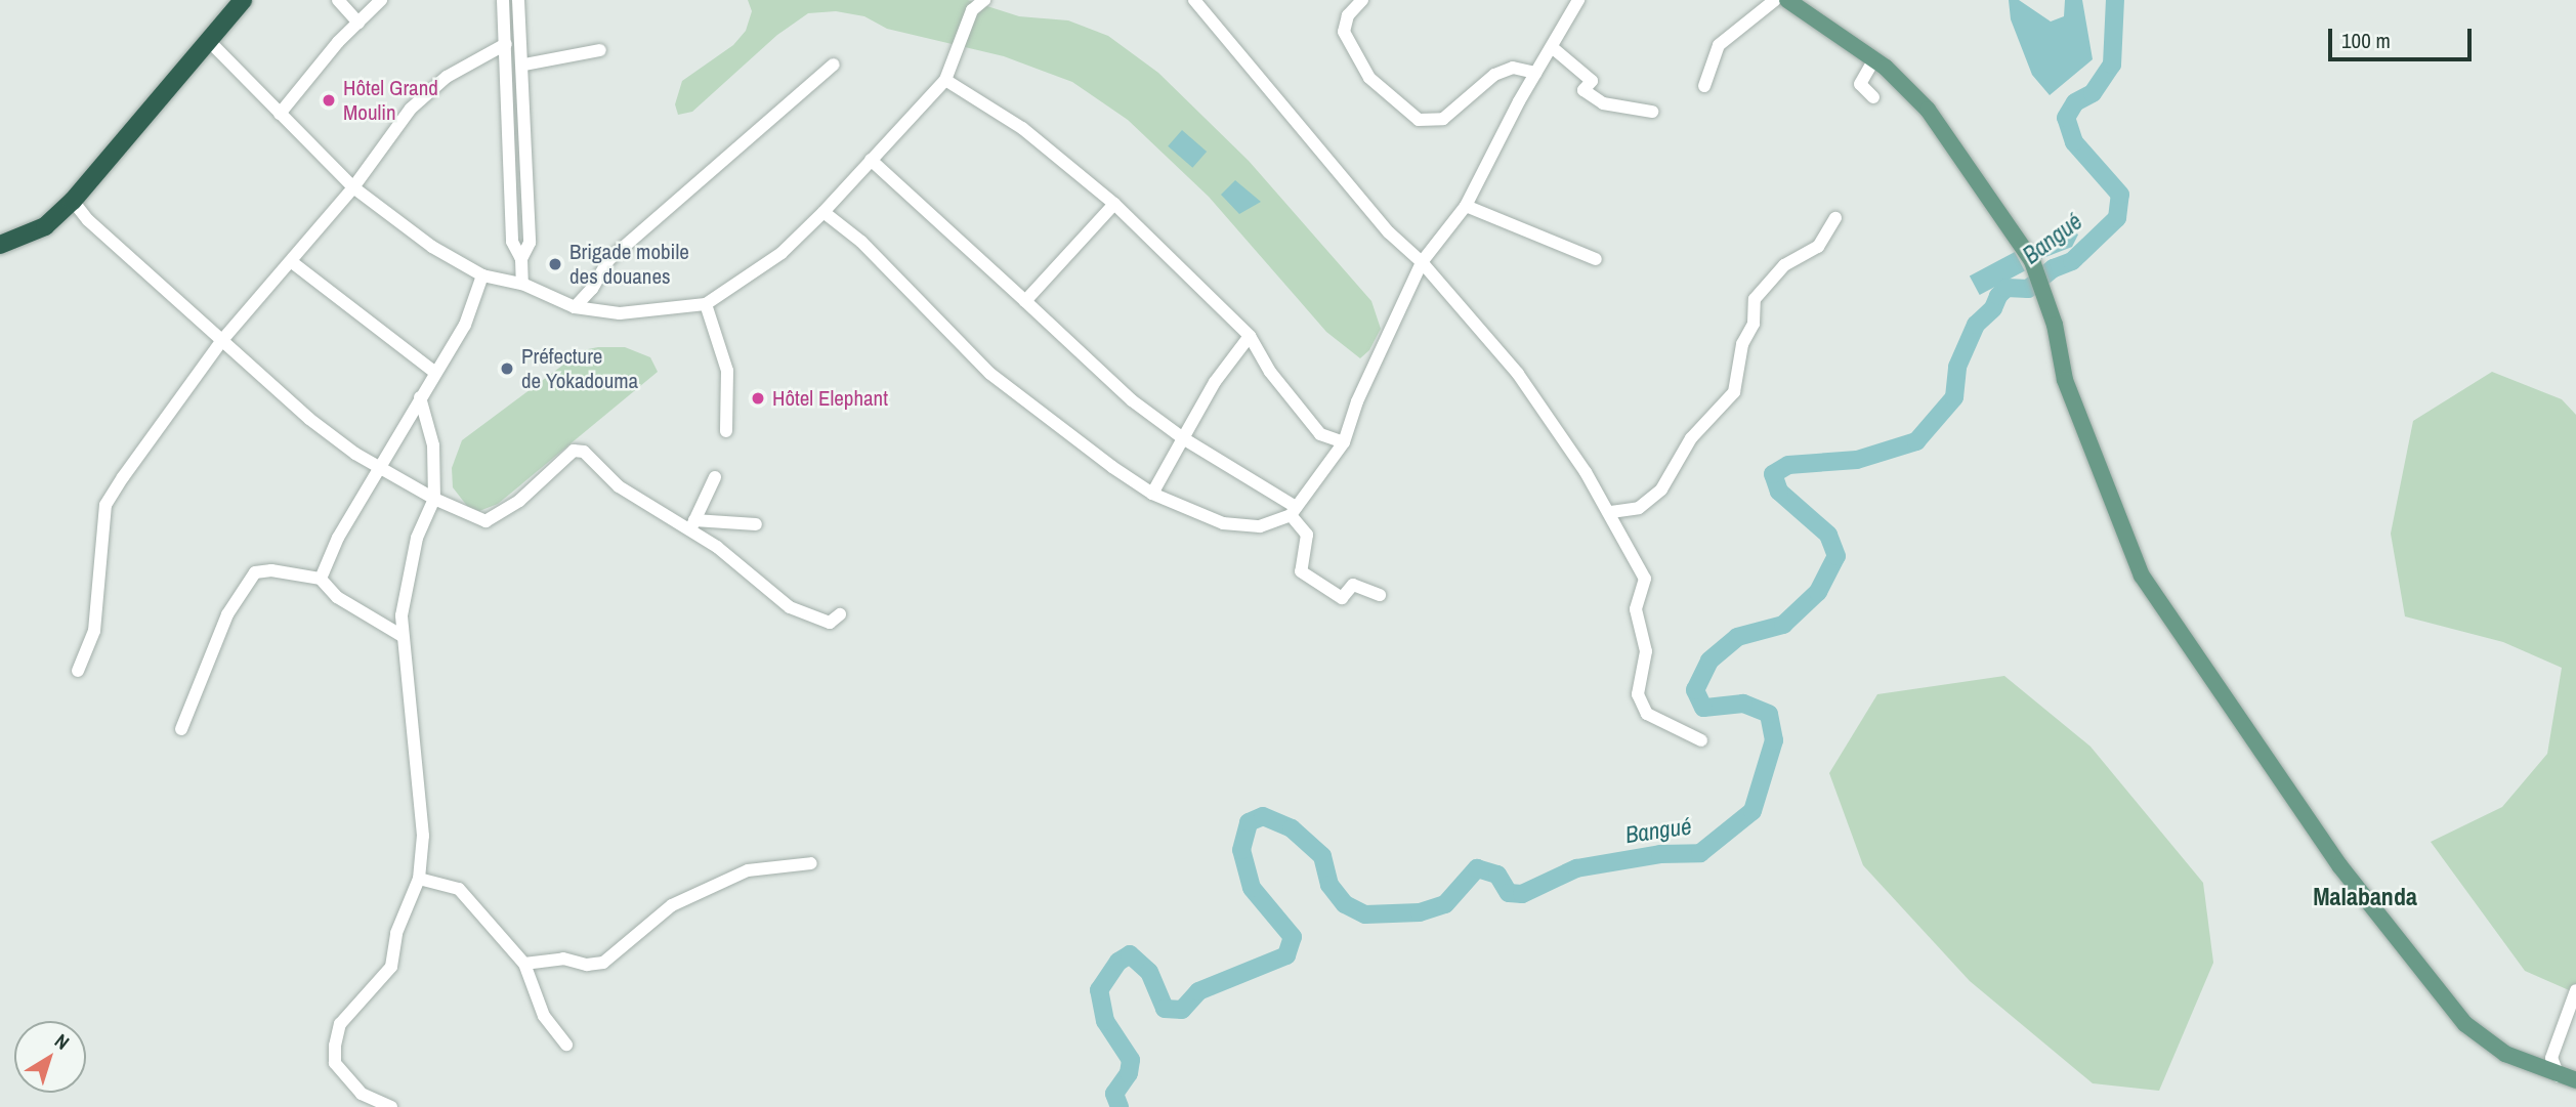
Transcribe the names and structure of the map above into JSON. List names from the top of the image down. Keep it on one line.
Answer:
{"districts":["Malabanda"],"water":["Bangué"],"places":["Hôtel Grand Moulin","Brigade mobile des douanes","Préfecture de Yokadouma","Hôtel Elephant"],"scale_bar":"100 m","north":"top right"}
